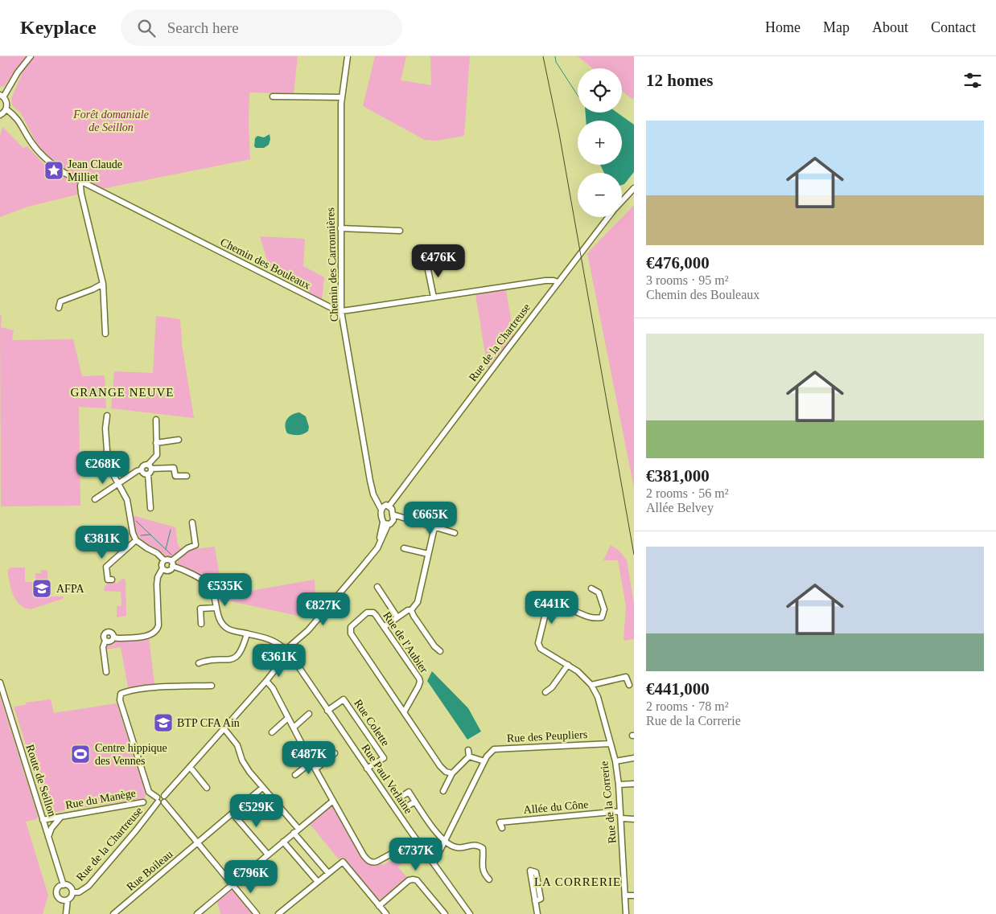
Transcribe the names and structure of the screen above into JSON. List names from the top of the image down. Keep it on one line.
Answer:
{"streets":{"street":["Chemin des Bouleaux","Chemin des Carronnières","Rue de la Chartreuse","Rue de l'Aubier","Rue Colette","Rue des Peupliers","Rue Paul Verlaine","Route de Seillon","Rue du Manège","Rue de la Correrie","Allée du Cône","Rue Boileau"]},"crossings":[["Chemin des Bouleaux","Chemin des Carronnières"],["Chemin des Bouleaux","Rue de la Chartreuse"],["Chemin des Carronnières","Rue de la Chartreuse"],["Rue de la Chartreuse","Route de Seillon"],["Rue Colette","Rue Paul Verlaine"],["Rue des Peupliers","Rue Paul Verlaine"],["Rue des Peupliers","Rue de la Correrie"],["Route de Seillon","Rue du Manège"],["Rue de la Correrie","Allée du Cône"]],"districts":["GRANGE NEUVE","LA CORRERIE"],"parks":["Forêt domaniale de Seillon"],"places":{"place":["Jean Claude Milliet"],"school or university":["AFPA","BTP CFA Ain"],"sports":["Centre hippique des Vennes"]},"page":{"header":"Keyplace","search":"Search here","nav":["Home","Map","About","Contact"],"heading":"12 homes","map_buttons":["+","−"],"list":[{"name":"€476,000","note":"3 rooms · 95 m² · Chemin des Bouleaux"},{"name":"€381,000","note":"2 rooms · 56 m² · Allée Belvey"},{"name":"€441,000","note":"2 rooms · 78 m² · Rue de la Correrie"}],"price":["€476K","€268K","€665K","€381K","€535K","€441K","€827K","€361K","€487K","€529K","€737K","€796K"]}}
